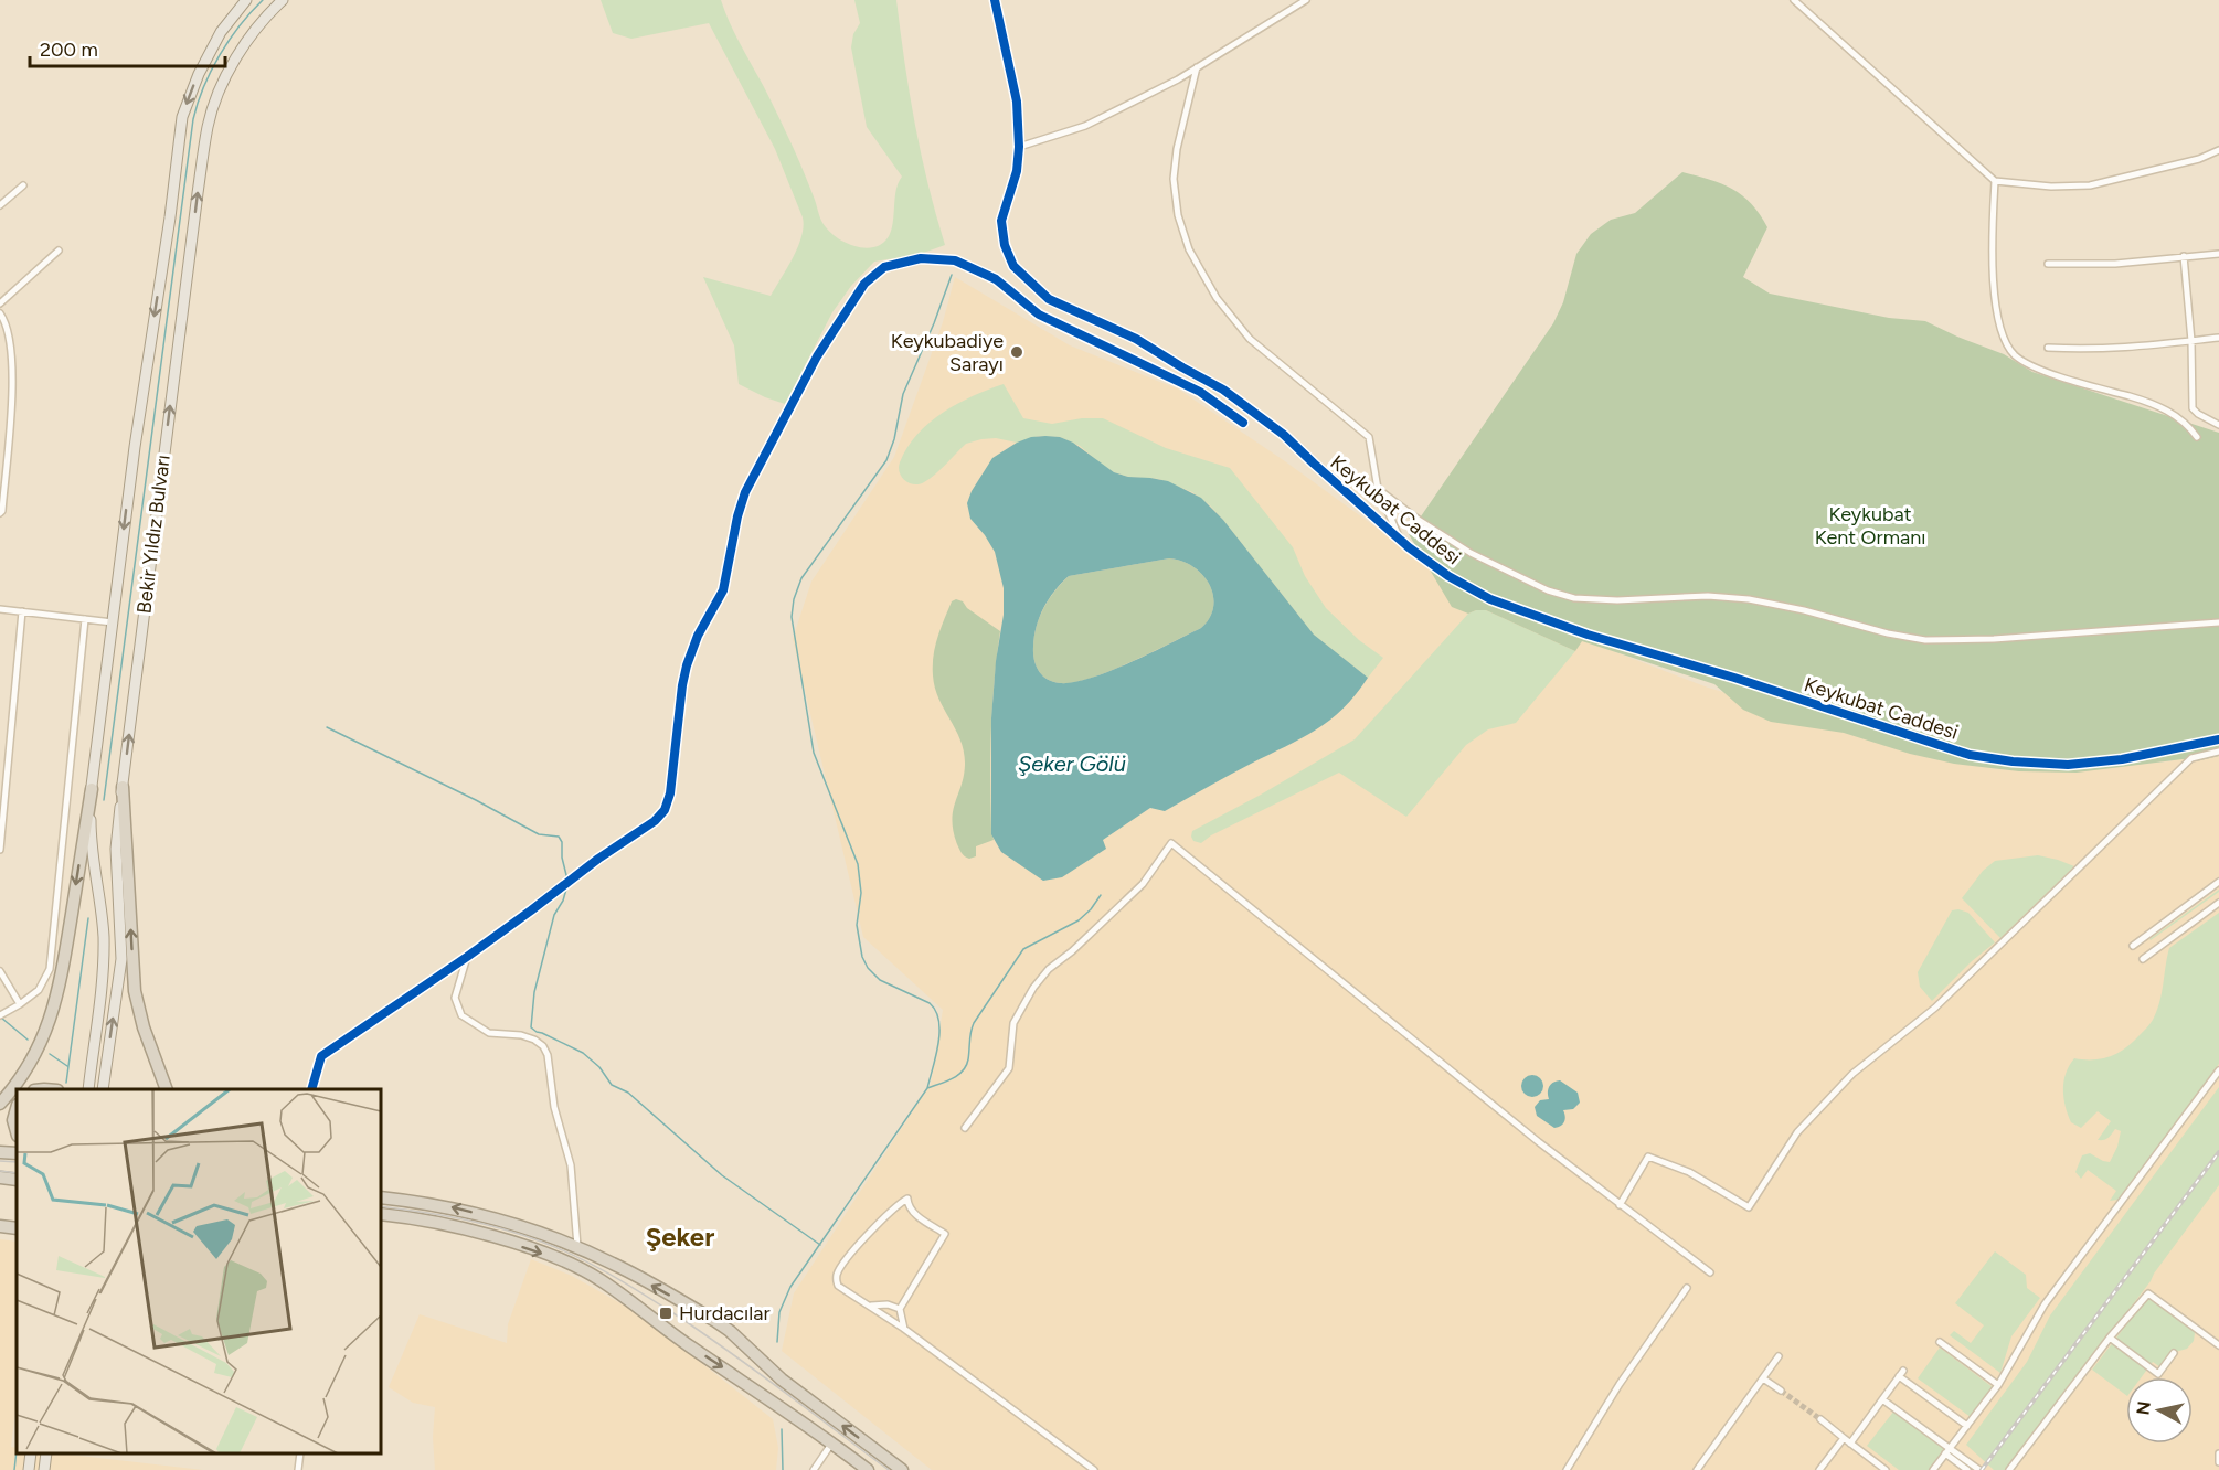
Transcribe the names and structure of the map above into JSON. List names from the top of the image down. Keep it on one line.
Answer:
{"streets":{"main road":["Bekir Yıldız Bulvarı"],"street":["Keykubat Caddesi"]},"districts":["Şeker"],"water":["Şeker Gölü"],"parks":["Keykubat Kent Ormanı"],"places":{"other":["Keykubadiye Sarayı"],"transit":["Hurdacılar"]},"scale_bar":"200 m","north":"left"}
